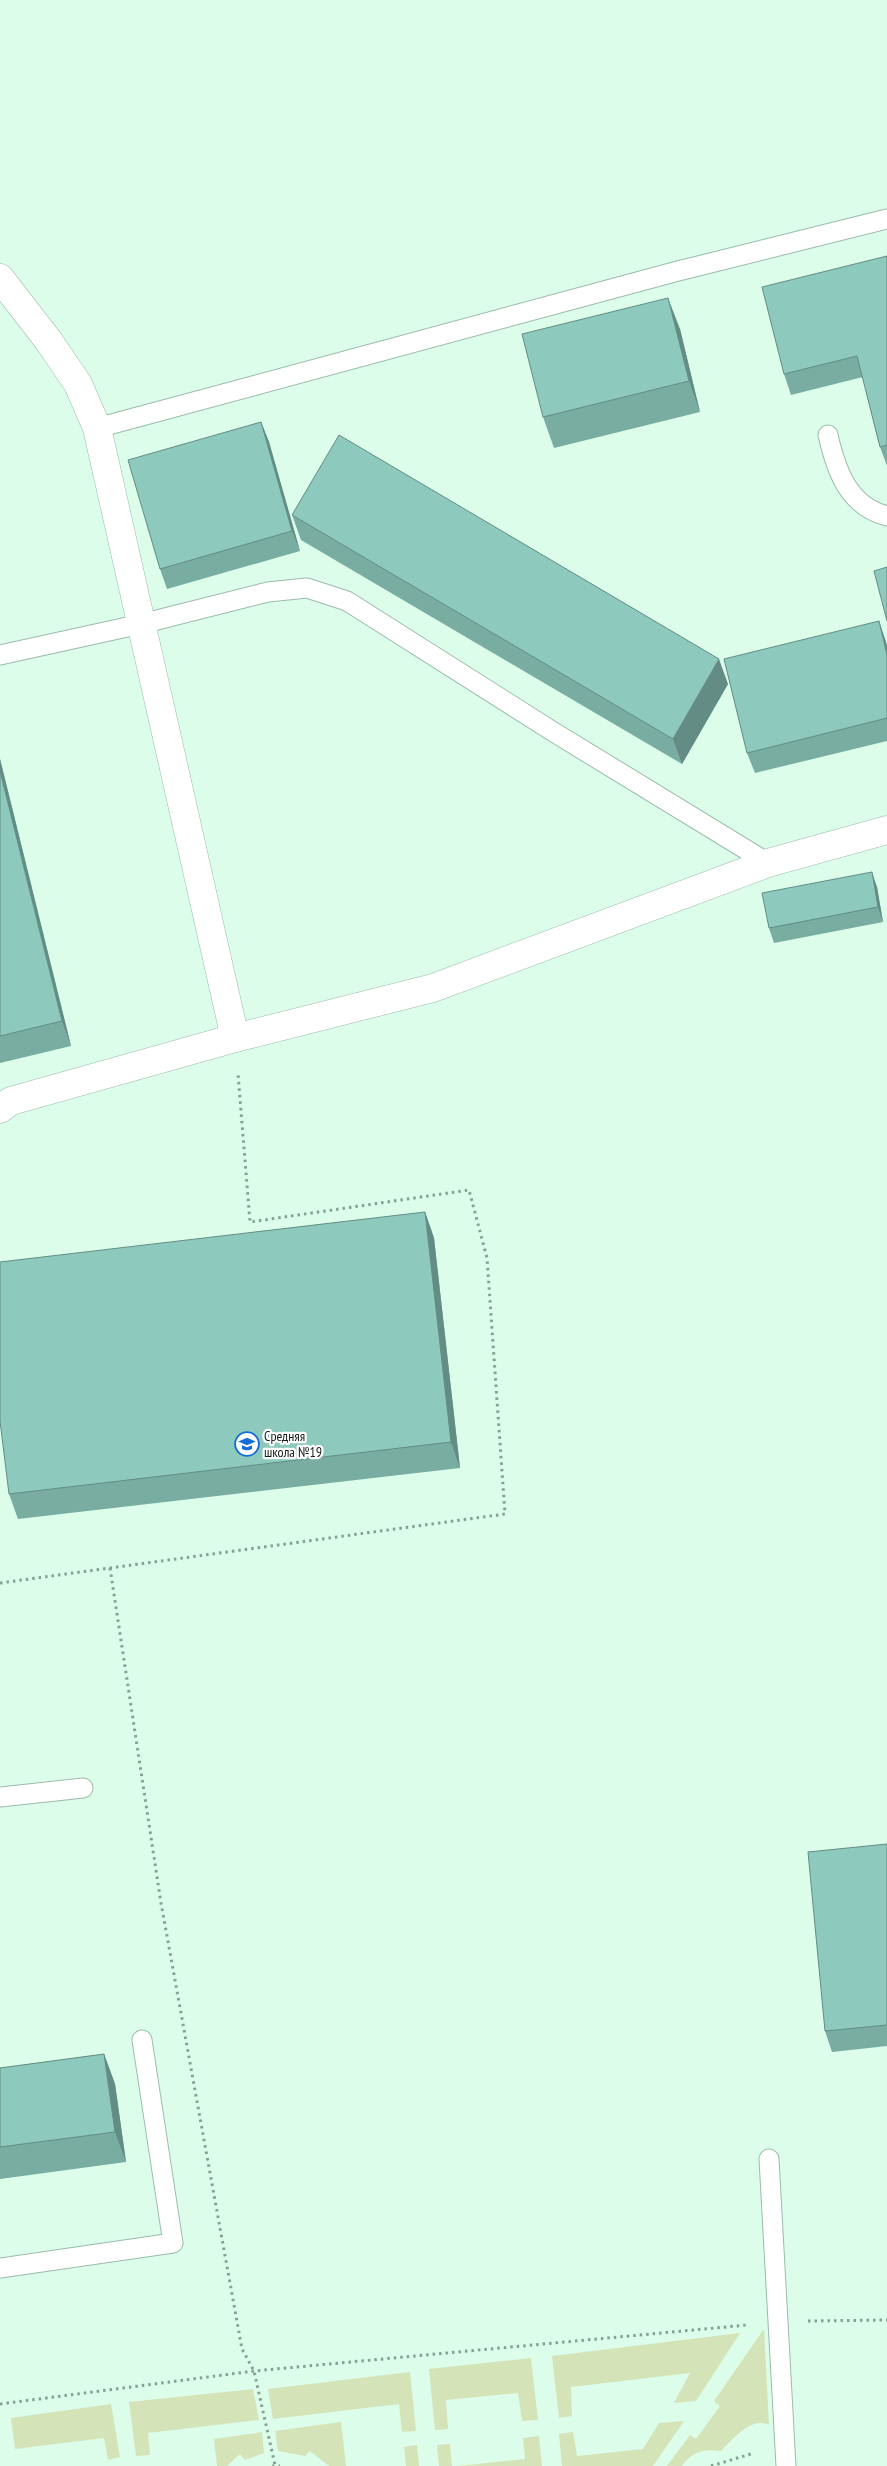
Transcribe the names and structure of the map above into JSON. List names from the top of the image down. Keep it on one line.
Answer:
{"places":{"school or university":["Средняя школа №19"]}}
